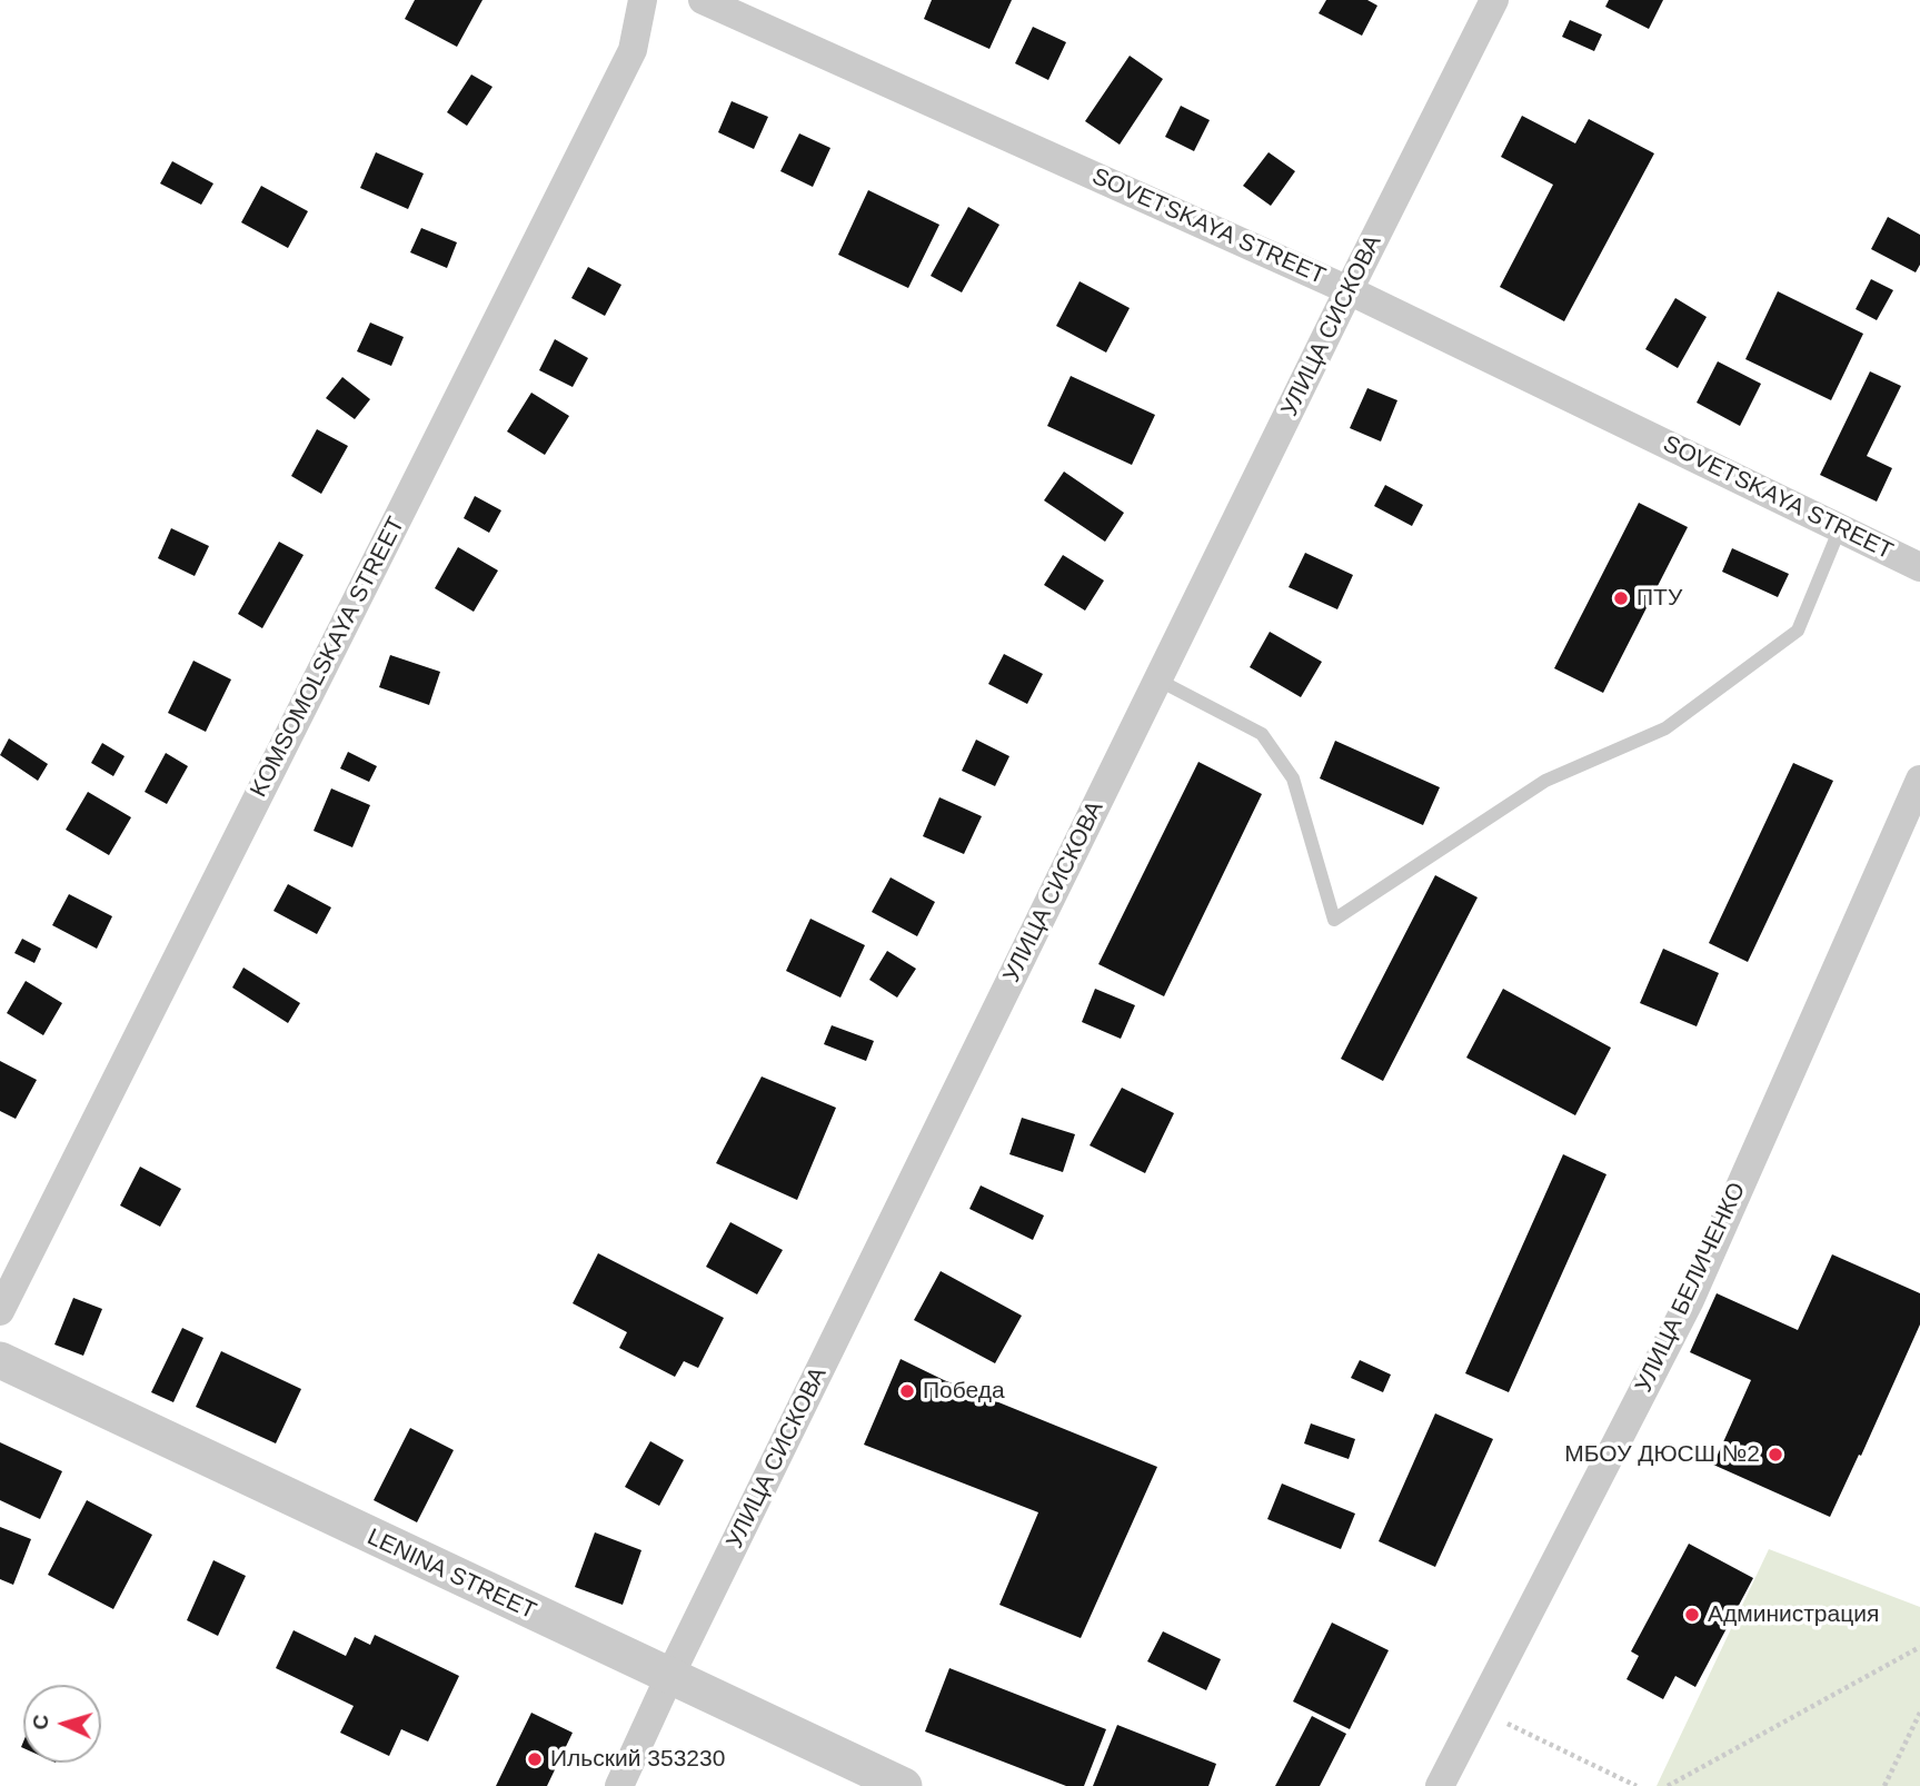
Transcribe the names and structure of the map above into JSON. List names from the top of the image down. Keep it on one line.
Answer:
{"streets":{"street":["SOVETSKAYA STREET","УЛИЦА СИСКОВА","KOMSOMOLSKAYA STREET","УЛИЦА БЕЛИЧЕНКО","LENINA STREET"]},"crossings":[["SOVETSKAYA STREET","УЛИЦА СИСКОВА"],["УЛИЦА СИСКОВА","LENINA STREET"]],"places":["ПТУ","Победа","МБОУ ДЮСШ №2","Администрация","Ильский 353230"],"north":"left"}
